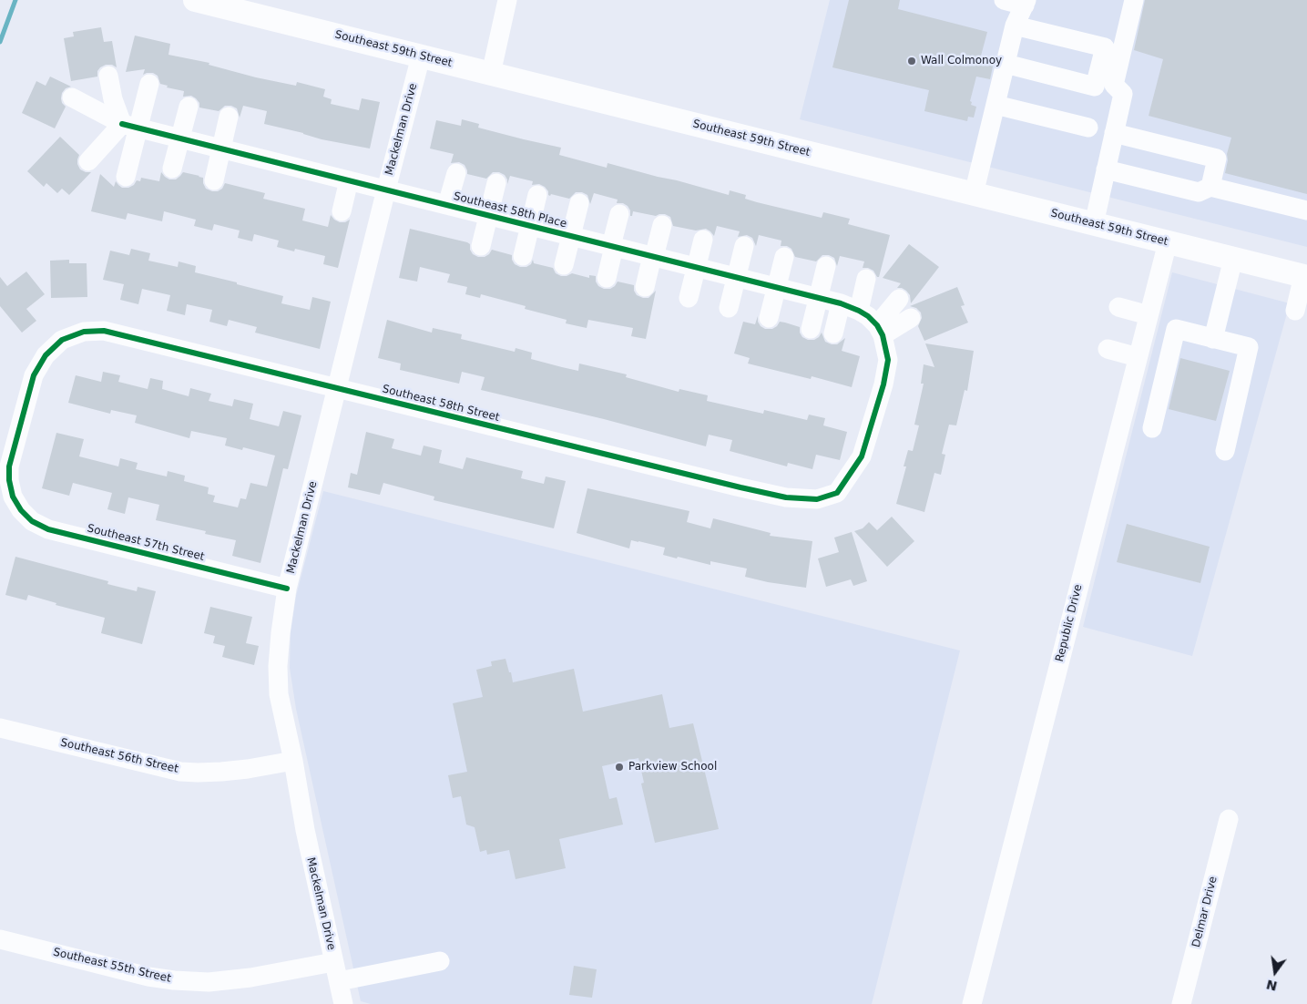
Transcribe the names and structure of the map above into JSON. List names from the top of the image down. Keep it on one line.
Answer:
{"streets":{"main road":["Southeast 59th Street"],"street":["Mackelman Drive","Southeast 58th Place","Southeast 58th Street","Southeast 57th Street","Republic Drive","Southeast 56th Street","Delmar Drive","Southeast 55th Street"]},"crossings":[["Southeast 59th Street","Mackelman Drive"],["Southeast 59th Street","Republic Drive"],["Mackelman Drive","Southeast 58th Place"],["Mackelman Drive","Southeast 58th Street"],["Mackelman Drive","Southeast 57th Street"],["Mackelman Drive","Southeast 56th Street"],["Mackelman Drive","Southeast 55th Street"],["Southeast 58th Place","Southeast 58th Street"],["Southeast 58th Street","Southeast 57th Street"]],"places":["Wall Colmonoy","Parkview School"],"north":"bottom"}
